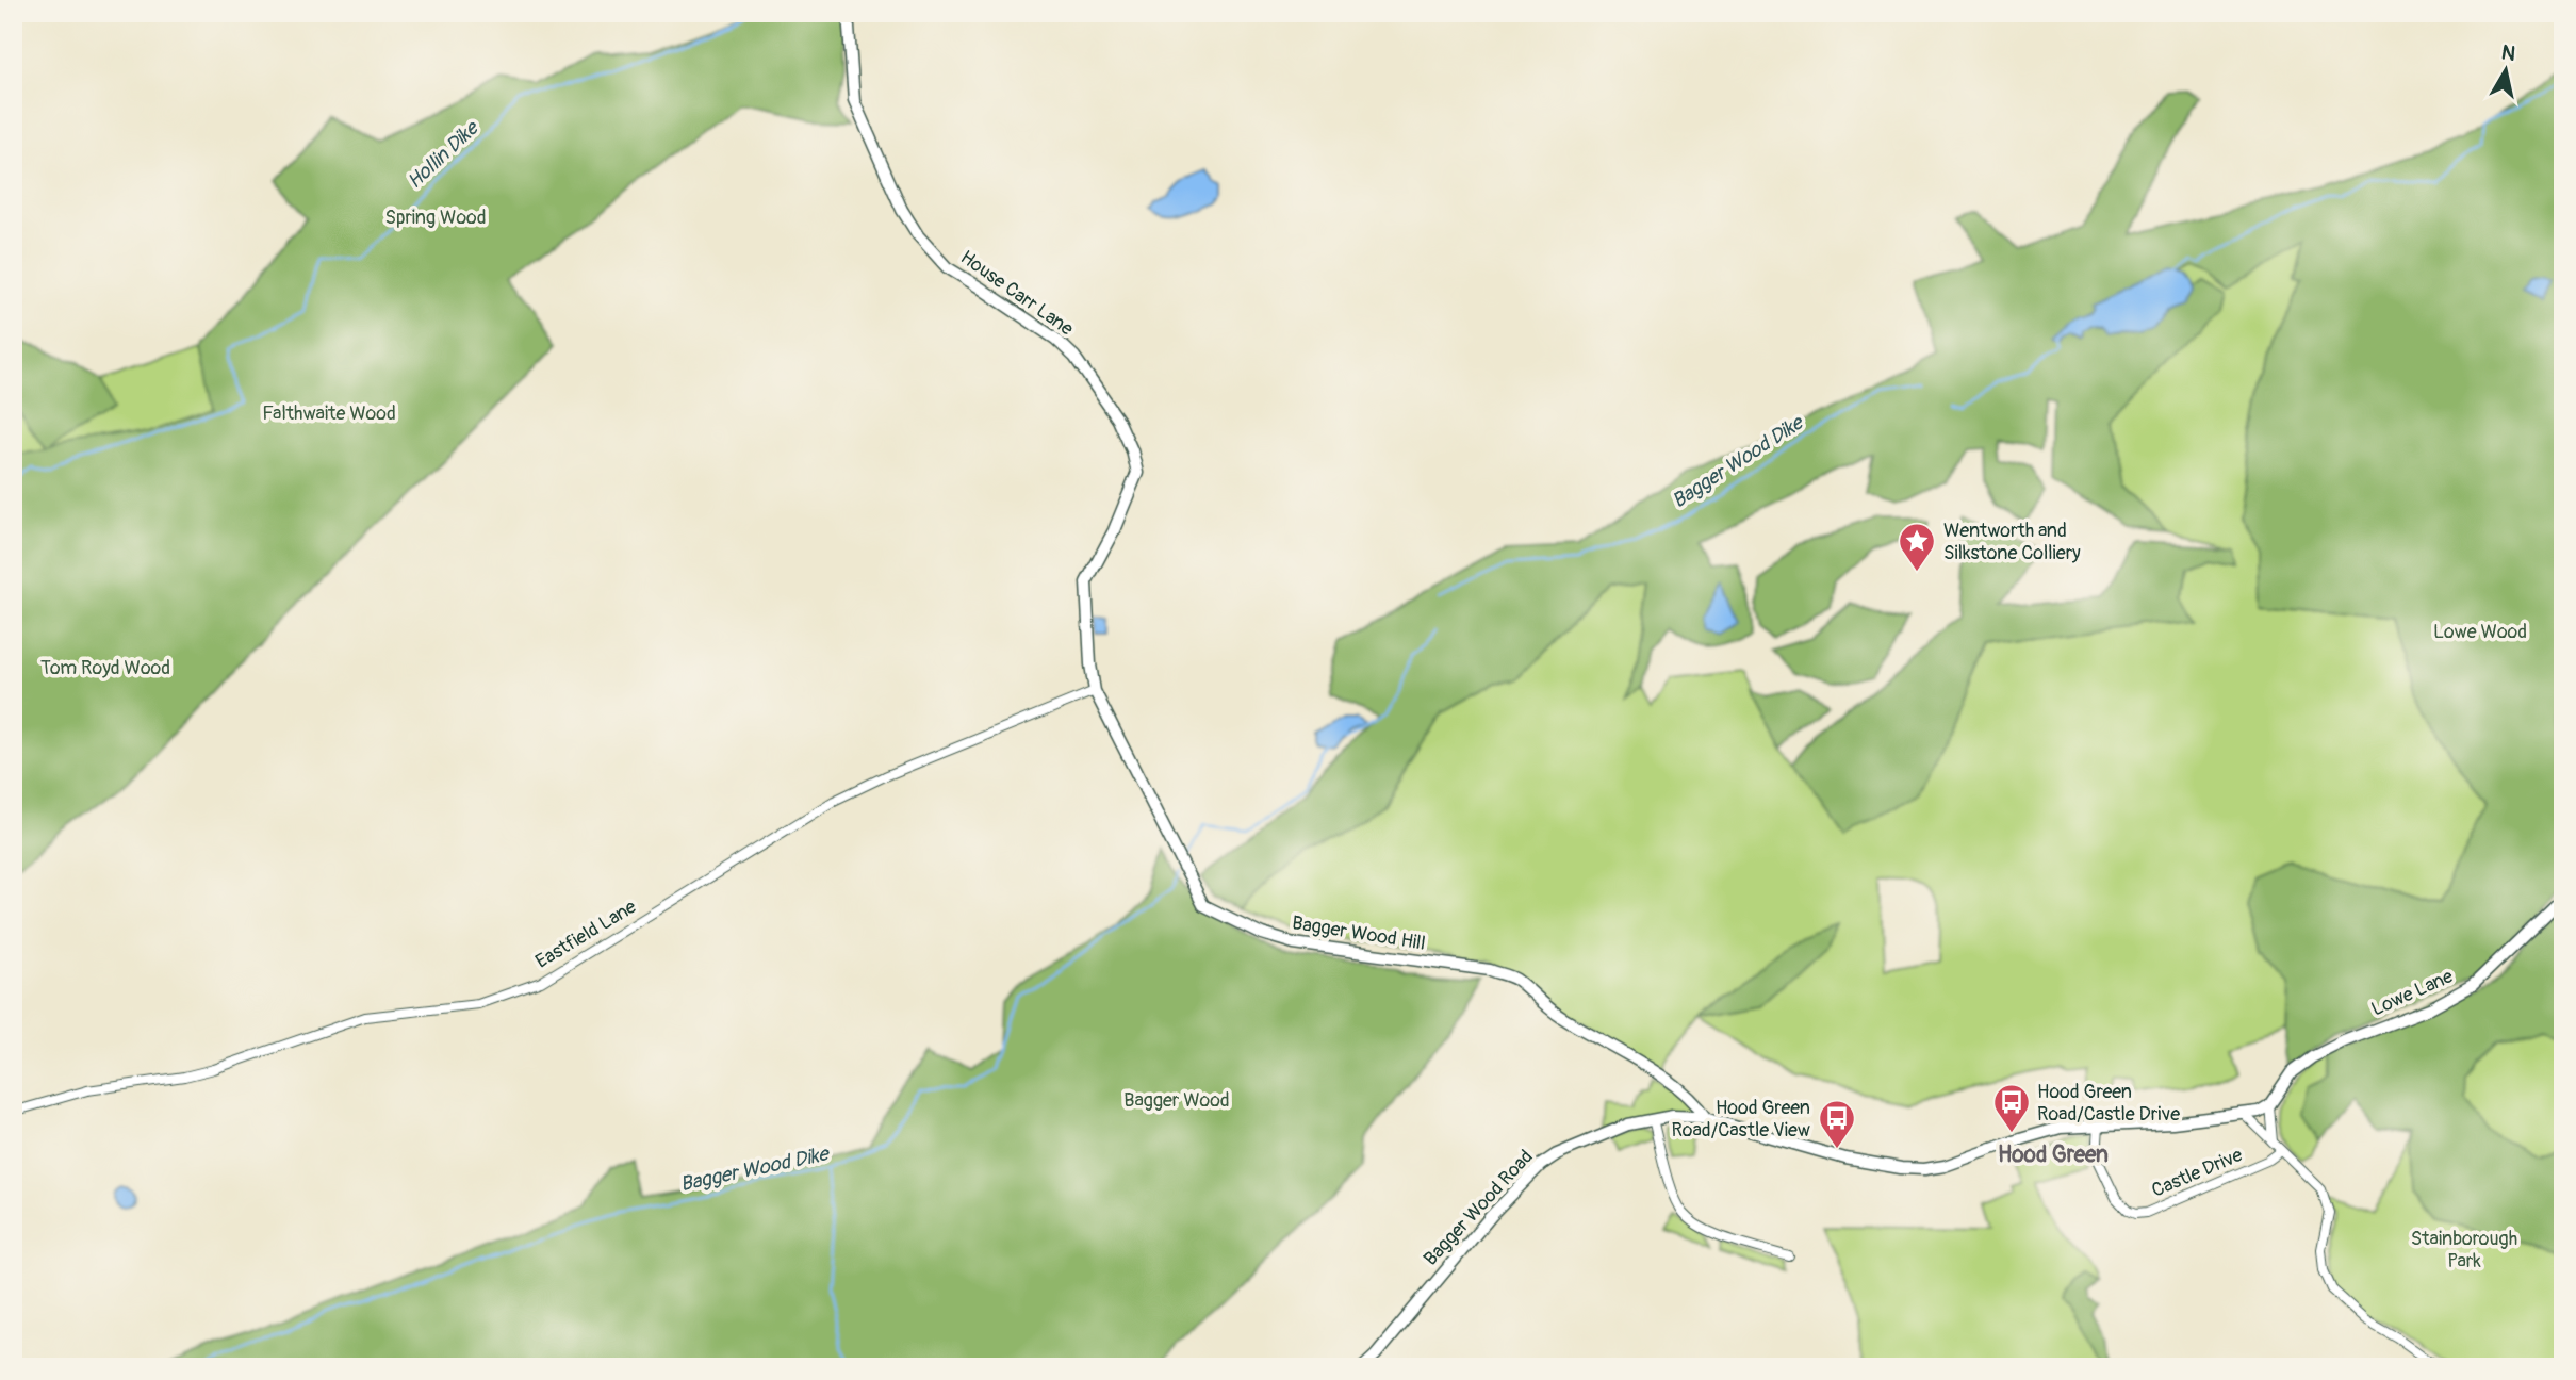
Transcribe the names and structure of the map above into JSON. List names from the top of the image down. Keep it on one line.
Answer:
{"streets":{"street":["House Carr Lane","Bagger Wood Hill","Eastfield Lane","Lowe Lane","Castle Drive","Bagger Wood Road"]},"crossings":[["House Carr Lane","Bagger Wood Hill"],["Bagger Wood Hill","Eastfield Lane"],["Bagger Wood Hill","Bagger Wood Road"]],"districts":["Hood Green"],"water":["Hollin Dike","Bagger Wood Dike"],"parks":["Spring Wood","Falthwaite Wood","Lowe Wood","Tom Royd Wood","Bagger Wood","Stainborough Park"],"places":{"place":["Wentworth and Silkstone Colliery"],"bus stop":["Hood Green Road/Castle Drive","Hood Green Road/Castle View"]},"north":"top"}
